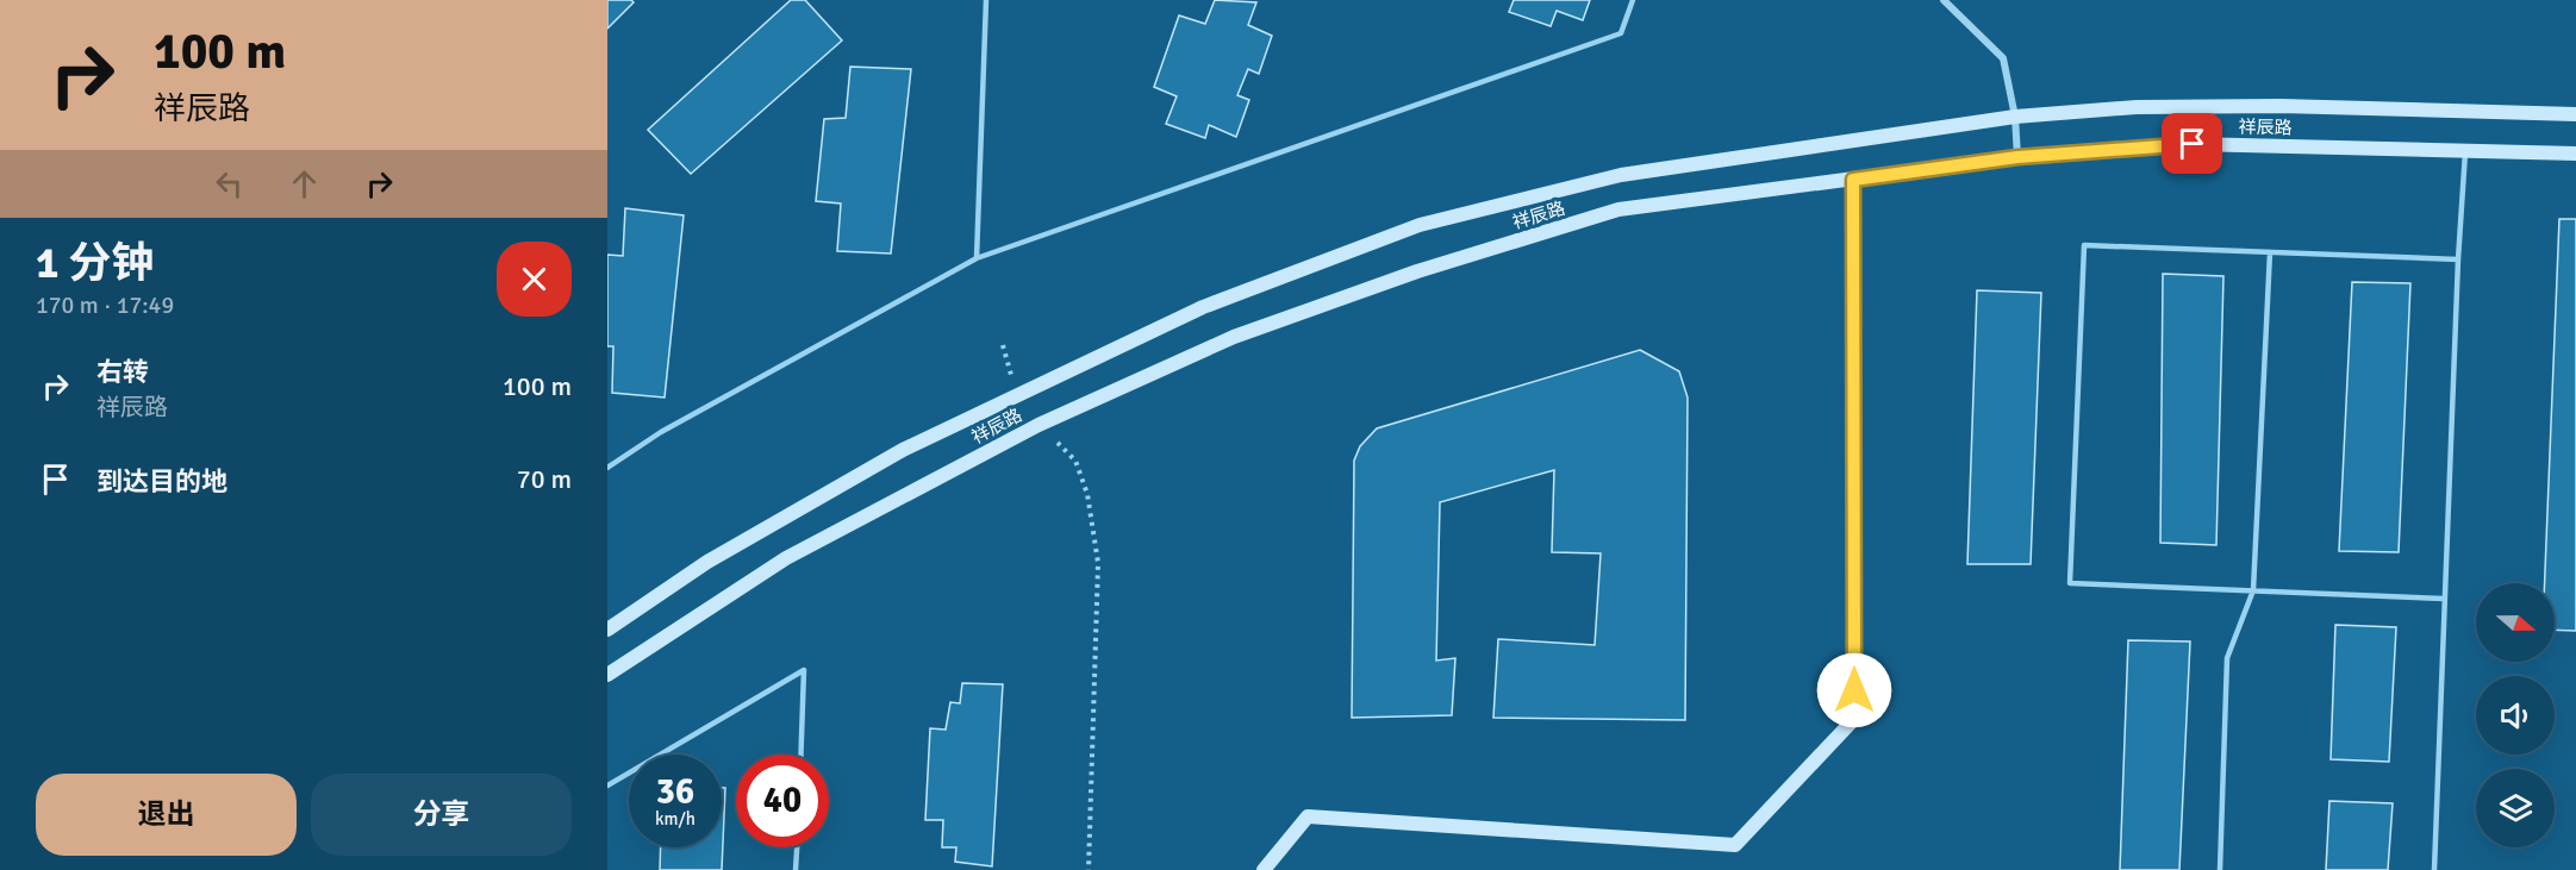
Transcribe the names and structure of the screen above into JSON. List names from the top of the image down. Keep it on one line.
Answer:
{"streets":{"street":["祥辰路"]},"north":"right","page":{"turn":["100 m","祥辰路"],"heading":["1 分钟","170 m · 17:49"],"list":[{"name":"右转","note":"祥辰路","value":"100 m"},{"name":"到达目的地","value":"70 m"}],"speed":"36 km/h","limit":"40","buttons":["退出","分享"]}}
